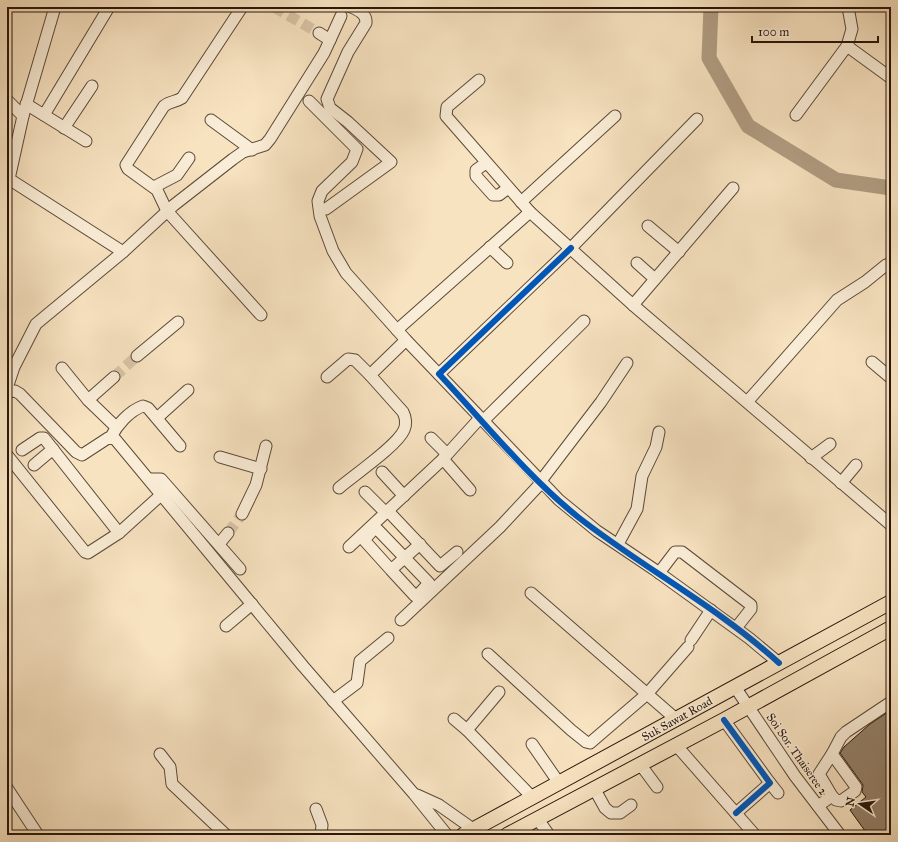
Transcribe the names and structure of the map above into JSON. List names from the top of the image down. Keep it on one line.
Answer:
{"streets":{"main road":["Suk Sawat Road"],"street":["Soi Sor. Thaiseree 2"]},"crossings":[["Suk Sawat Road","Soi Sor. Thaiseree 2"]],"scale_bar":"100 m","north":"left"}
